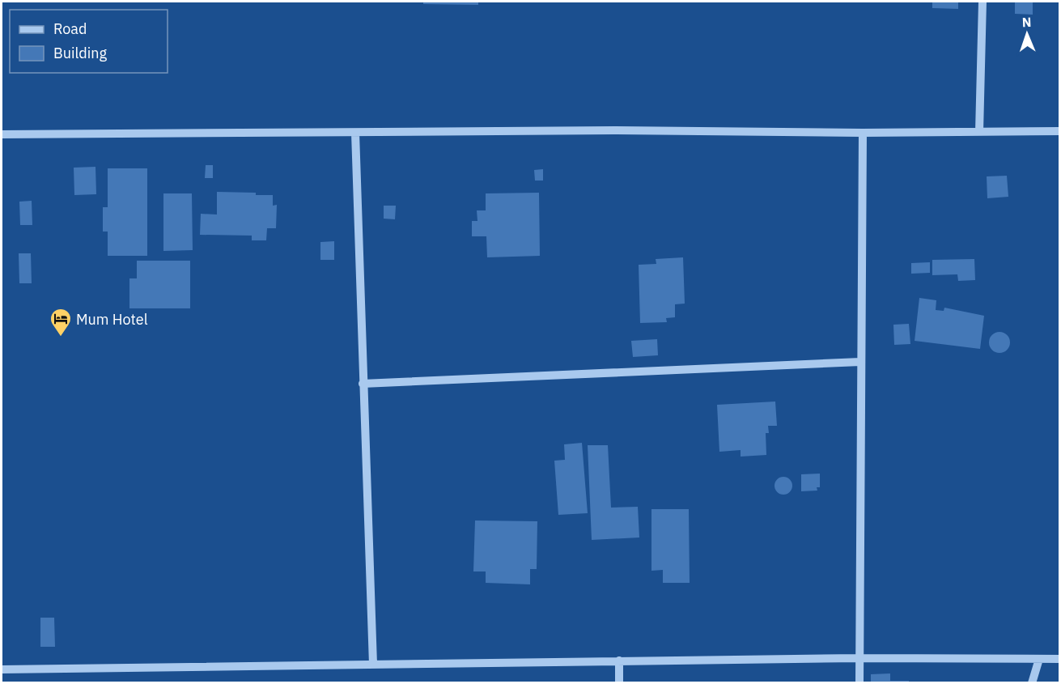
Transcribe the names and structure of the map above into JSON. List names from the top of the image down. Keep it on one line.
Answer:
{"places":{"hotel":["Mum Hotel"]},"legend":["Road","Building"],"north":"top"}
